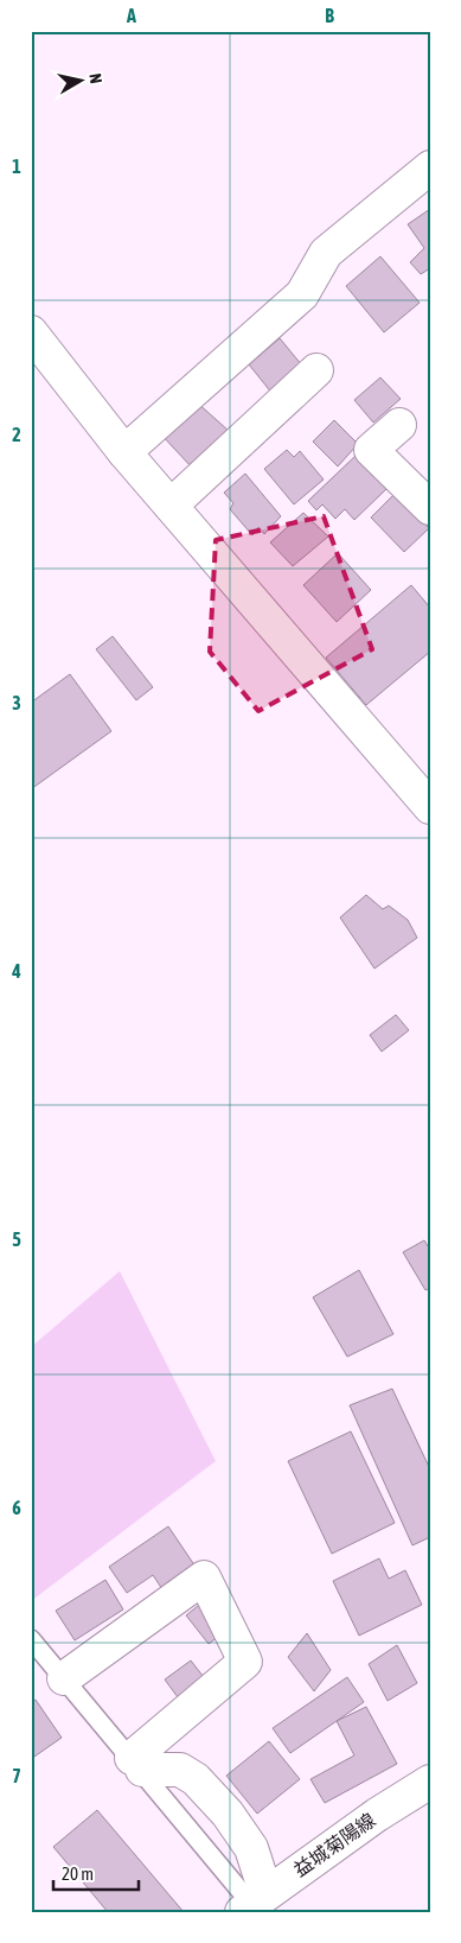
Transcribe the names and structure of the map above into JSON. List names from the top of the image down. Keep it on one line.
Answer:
{"streets":{"street":["益城菊陽線"]},"scale_bar":"20 m","north":"right","grid":{"columns":["A","B"],"rows":["1","2","3","4","5","6","7"]}}
